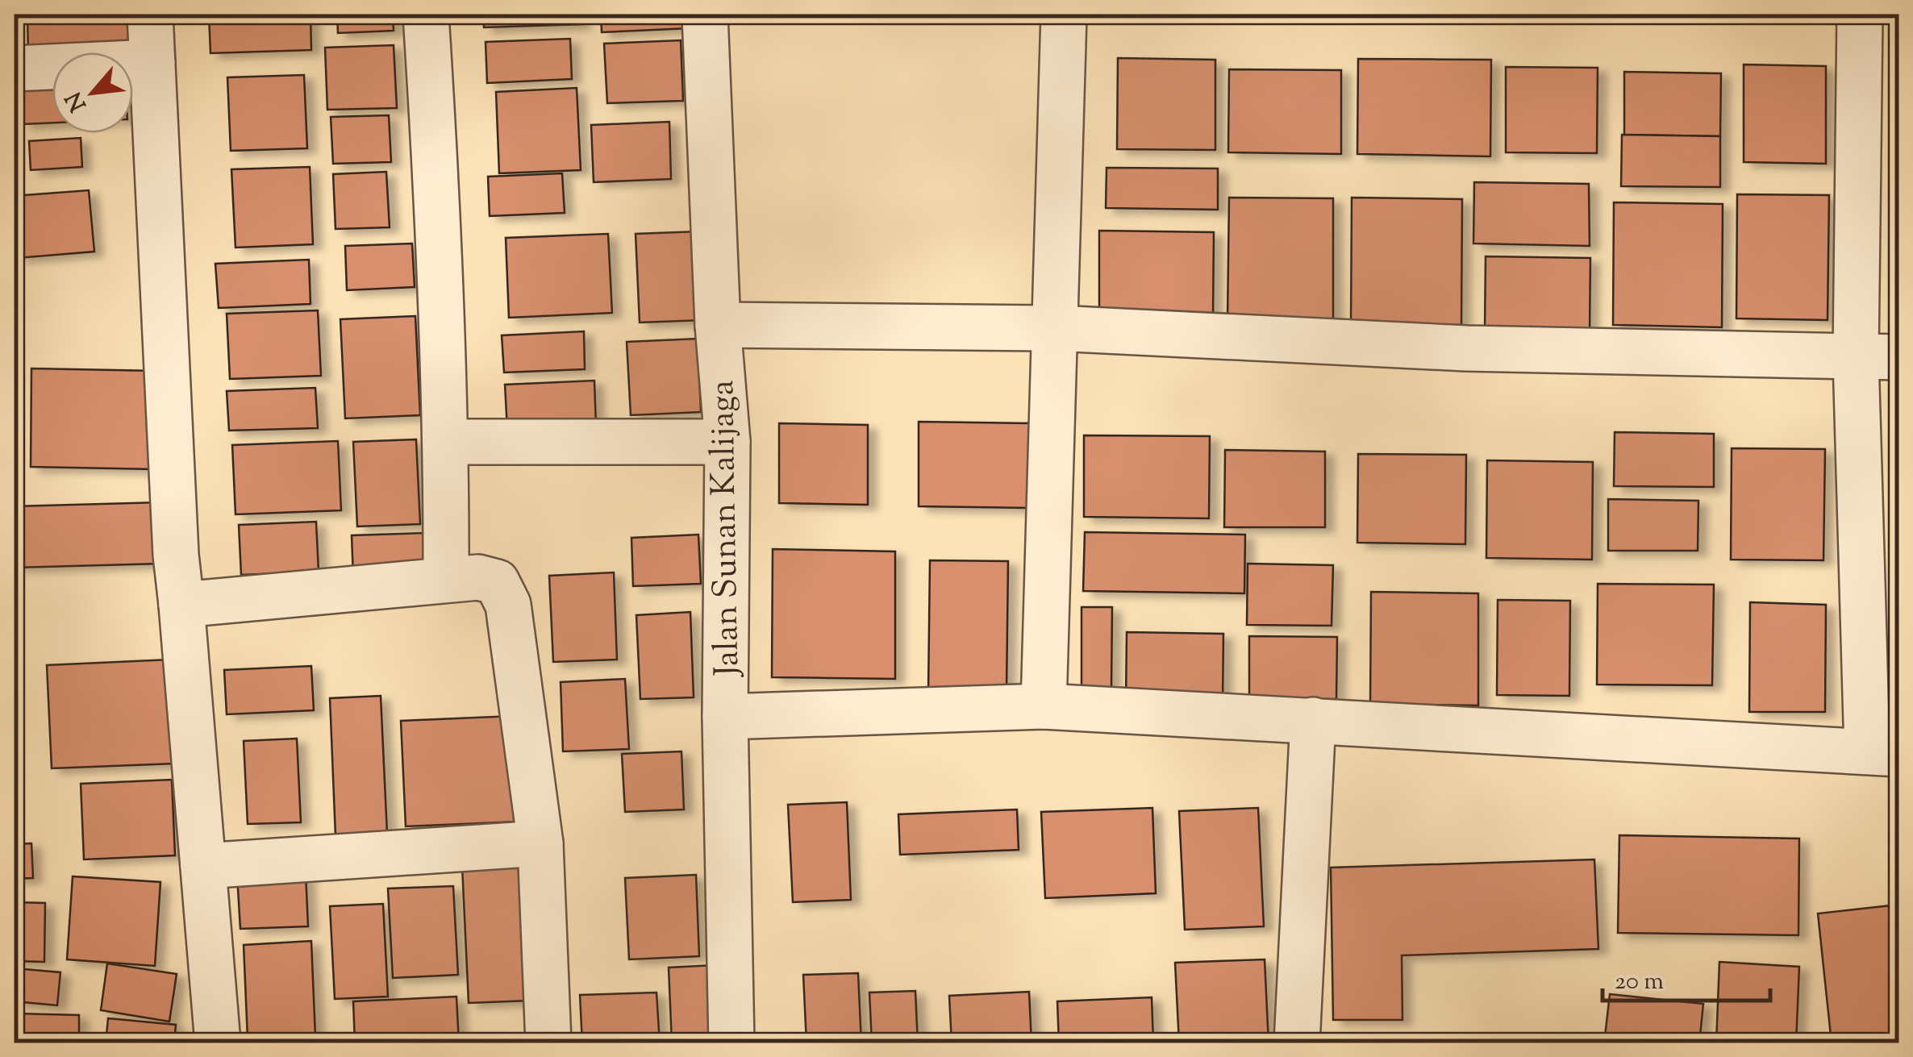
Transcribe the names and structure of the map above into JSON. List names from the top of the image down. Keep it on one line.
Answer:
{"streets":{"street":["Jalan Sunan Kalijaga"]},"scale_bar":"20 m","north":"bottom left"}
